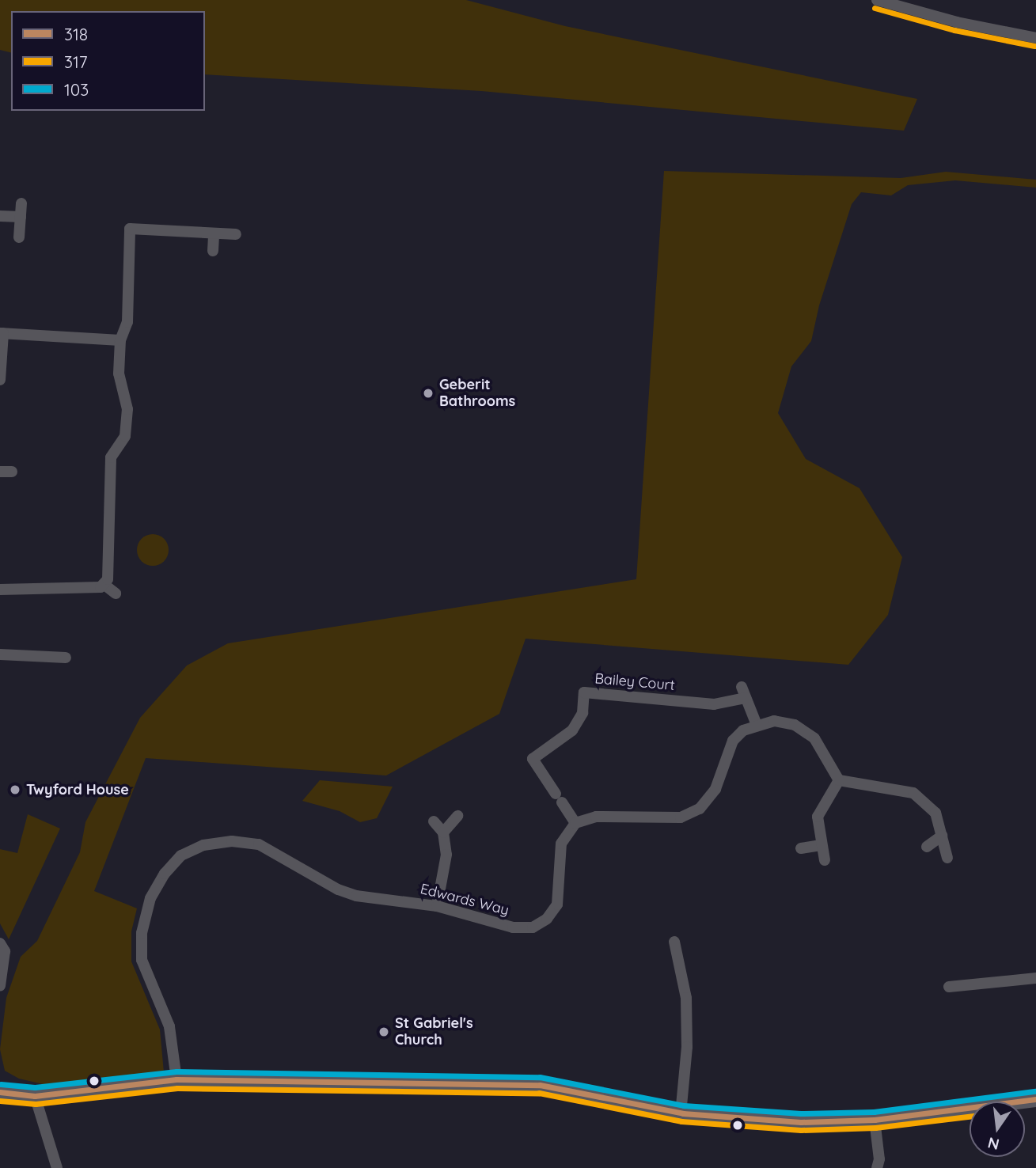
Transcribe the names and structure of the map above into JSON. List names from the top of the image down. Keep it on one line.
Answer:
{"streets":{"street":["Bailey Court","Edwards Way"]},"crossings":[["Bailey Court","Edwards Way"]],"places":["Geberit Bathrooms","Twyford House","St Gabriel's Church"],"lines":["transit line 317","transit line 103","transit line 318"],"legend":["318","317","103"],"north":"bottom"}
